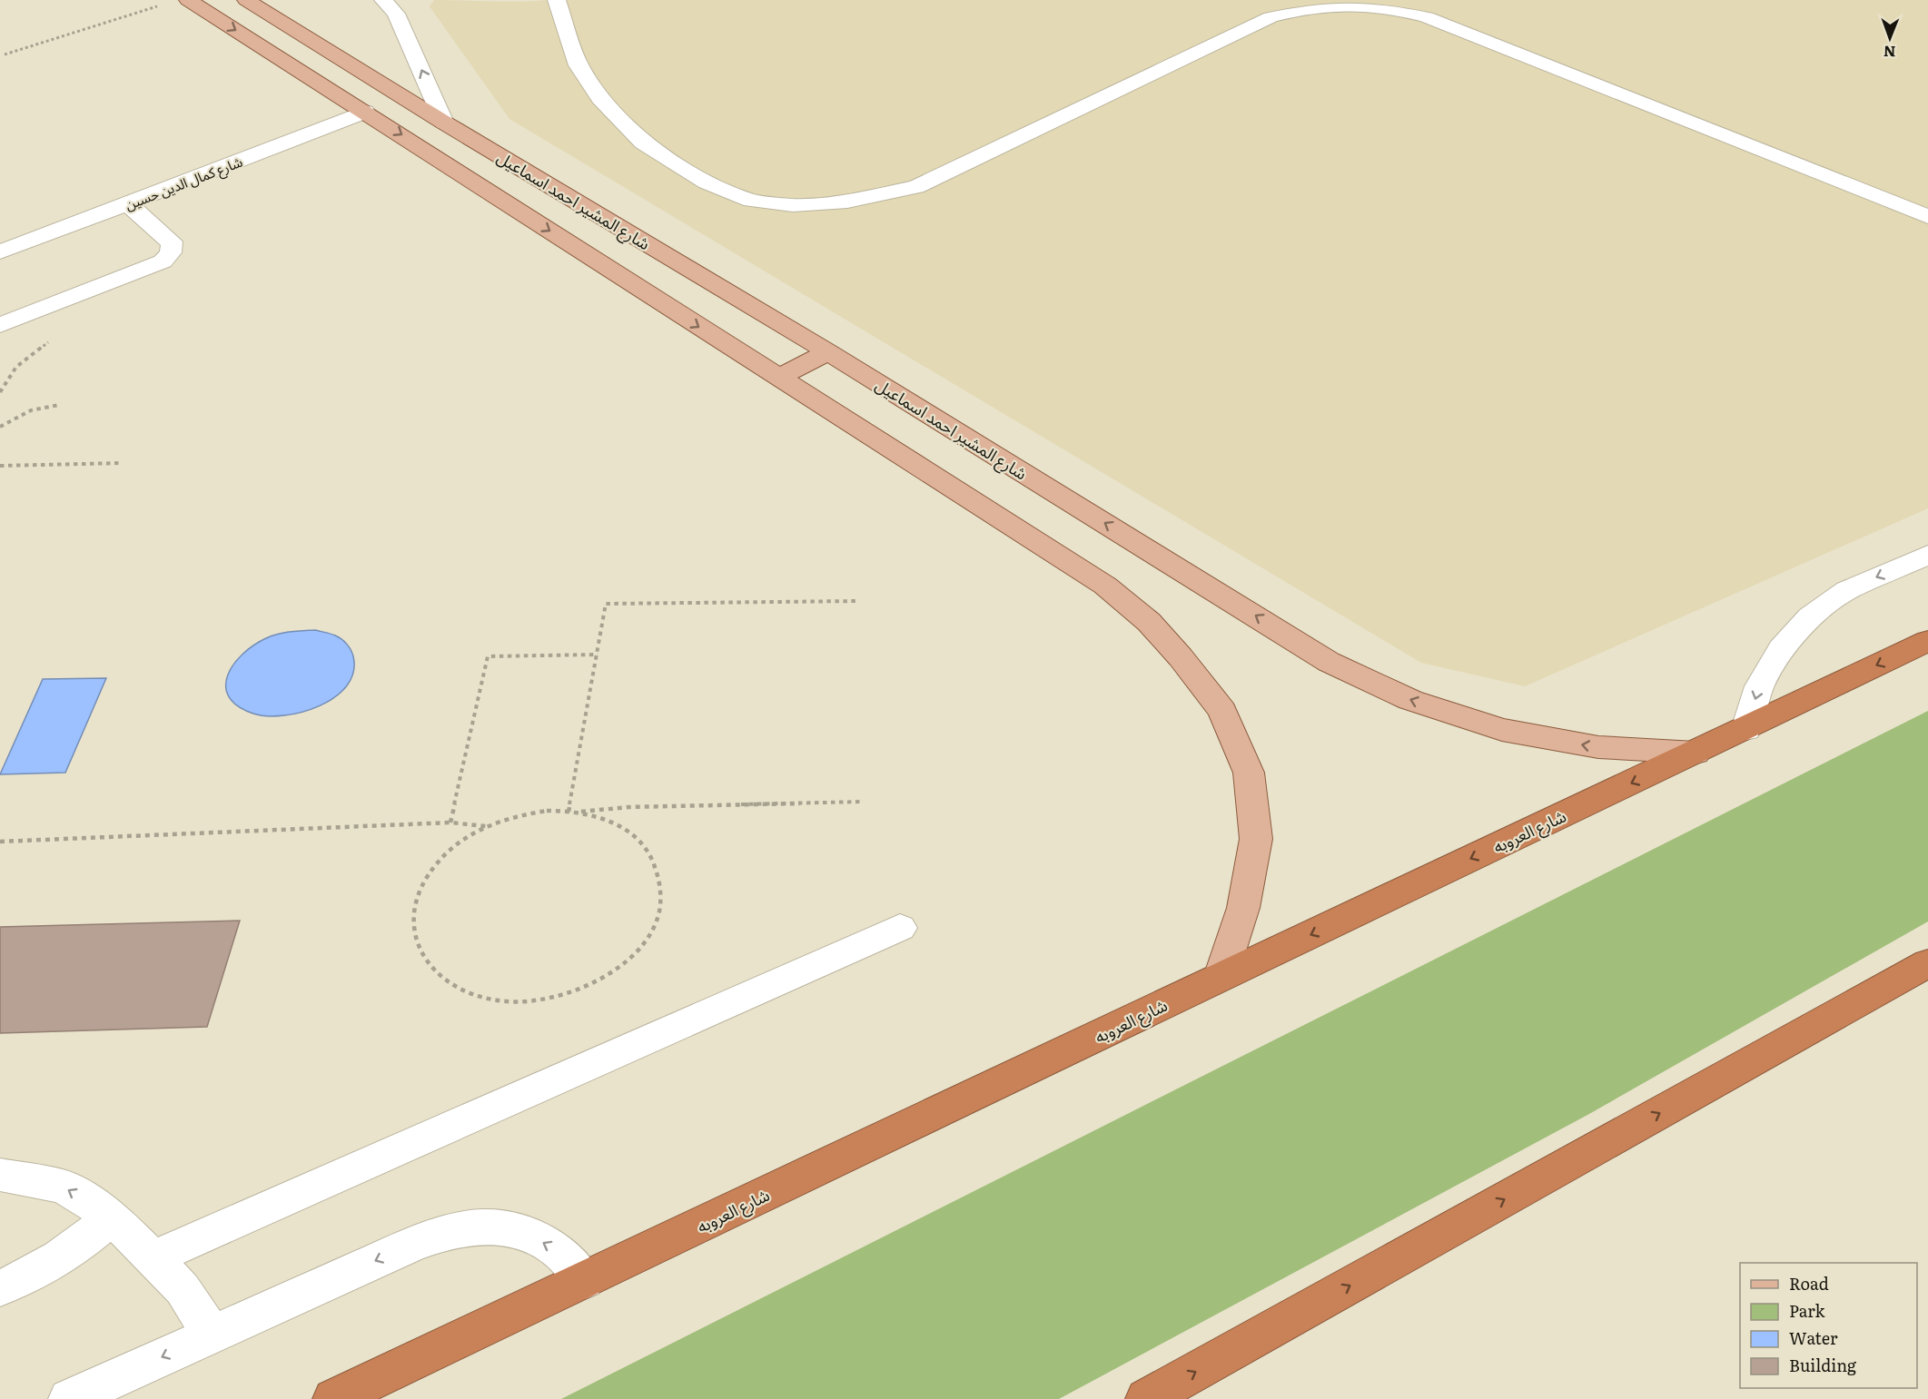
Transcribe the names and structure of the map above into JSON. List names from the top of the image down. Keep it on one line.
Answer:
{"streets":{"highway":["شارع العروبه"],"main road":["شارع المشير احمد اسماعيل"],"street":["شارع كمال الدين حسين"]},"crossings":[["شارع المشير احمد اسماعيل","شارع العروبه"]],"one_way":["شارع المشير احمد اسماعيل","شارع العروبه"],"legend":["Road","Park","Water","Building"],"north":"bottom"}
